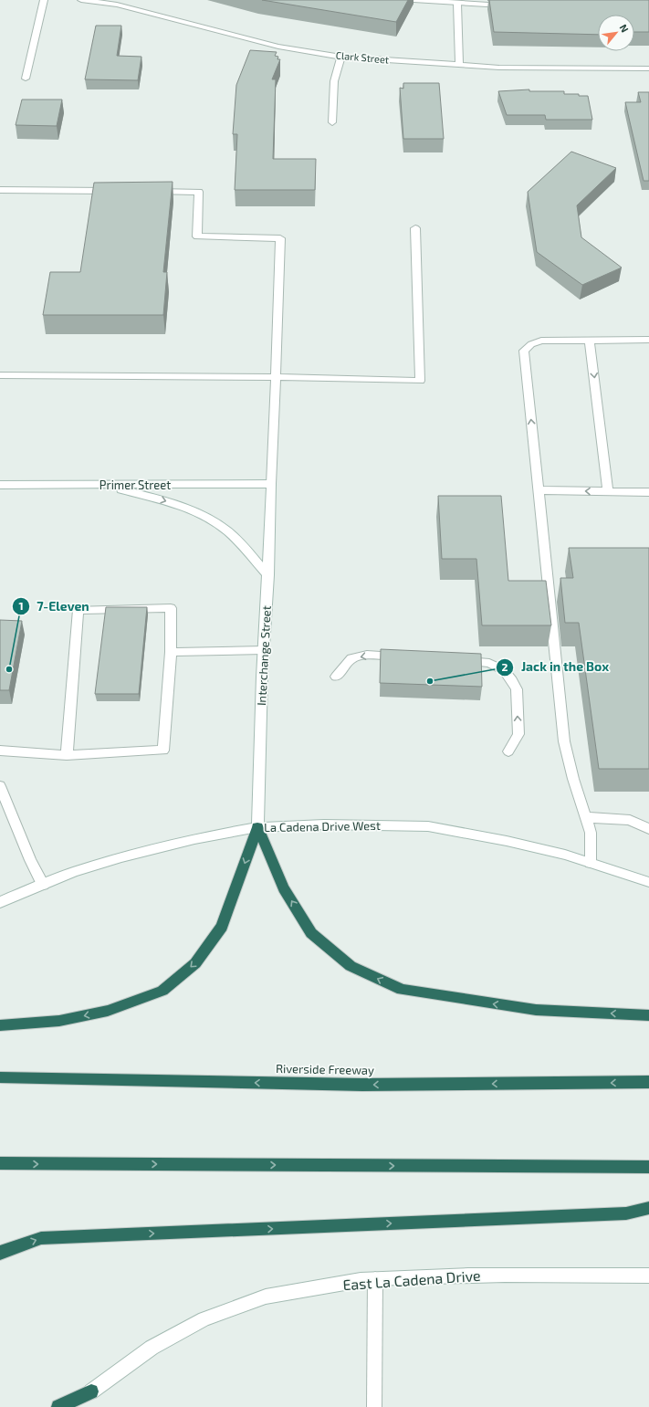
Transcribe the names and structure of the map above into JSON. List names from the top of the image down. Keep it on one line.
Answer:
{"streets":{"highway":["Riverside Freeway"],"street":["Clark Street","Primer Street","Interchange Street","La Cadena Drive West","East La Cadena Drive"]},"crossings":[["Primer Street","Interchange Street"],["Interchange Street","La Cadena Drive West"]],"places":["7-Eleven","Jack in the Box"],"north":"top right"}
